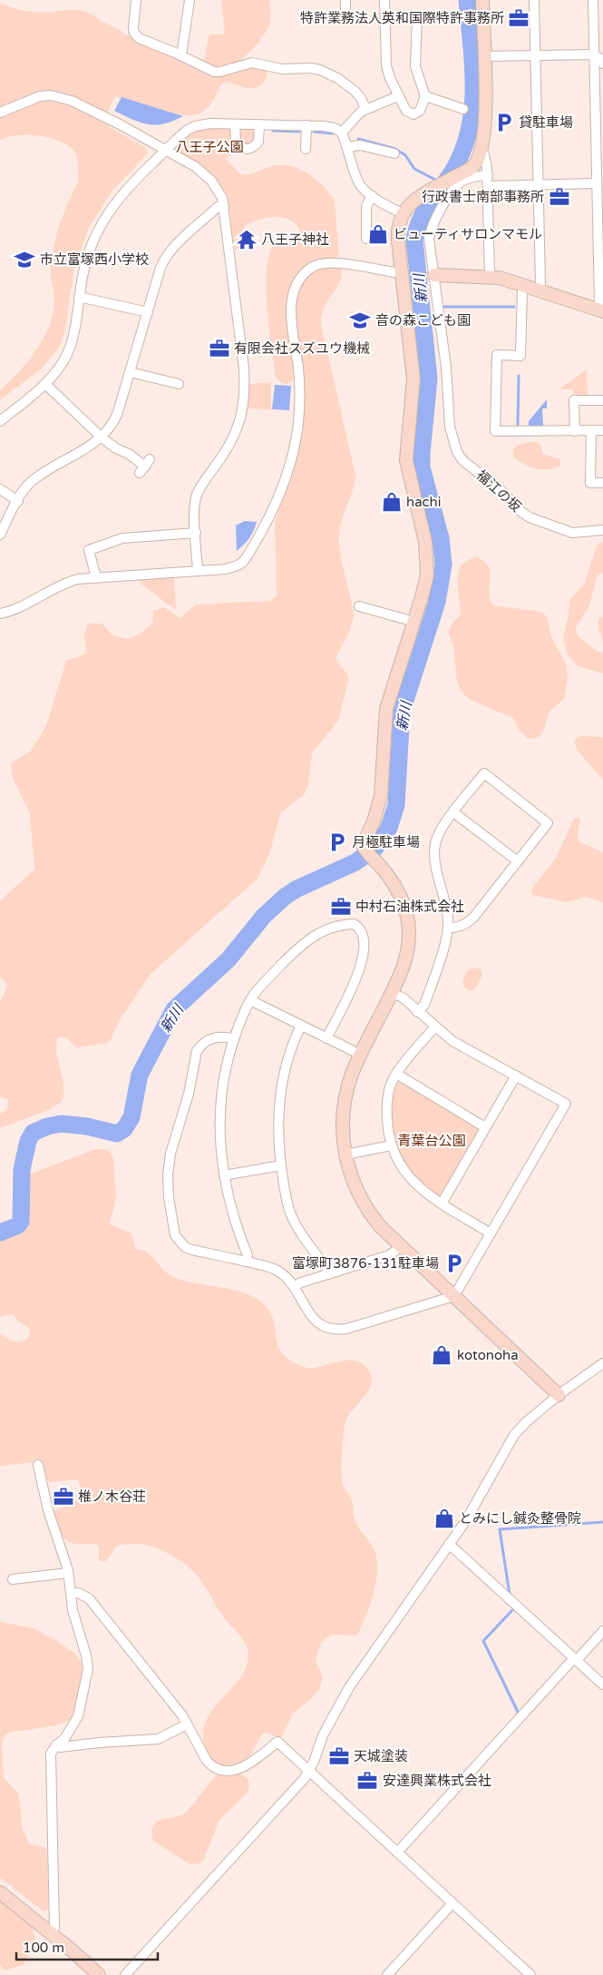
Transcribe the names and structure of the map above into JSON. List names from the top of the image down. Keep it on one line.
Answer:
{"streets":{"street":["福江の坂"]},"water":["新川"],"parks":["八王子公園","青葉台公園"],"places":{"office":["特許業務法人英和国際特許事務所","行政書士南部事務所","有限会社スズユウ機械","中村石油株式会社","椎ノ木谷荘","天城塗装","安達興業株式会社"],"parking":["貸駐車場","月極駐車場","富塚町3876-131駐車場"],"shop":["ビューティサロンマモル","hachi","kotonoha","とみにし鍼灸整骨院"],"temple":["八王子神社"],"school or university":["市立富塚西小学校","音の森こども園"]},"scale_bar":"100 m"}
